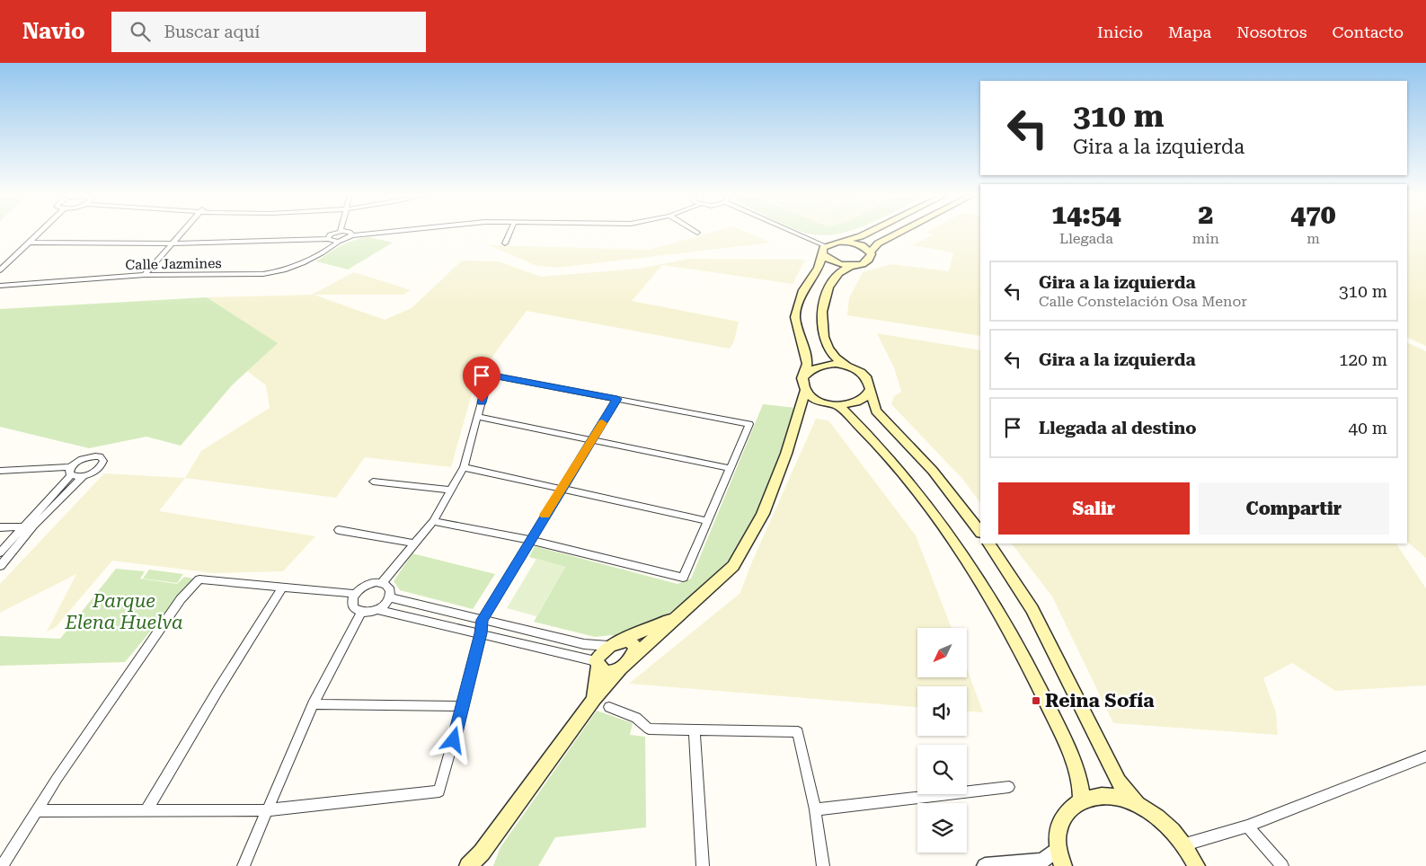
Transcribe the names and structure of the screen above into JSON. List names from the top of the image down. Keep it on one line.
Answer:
{"streets":{"street":["Calle Jazmines"]},"parks":["Parque Elena Huelva"],"places":{"transit":["Reina Sofía"]},"north":"bottom left","page":{"header":"Navio","search":"Buscar aquí","nav":["Inicio","Mapa","Nosotros","Contacto"],"turn":["310 m","Gira a la izquierda"],"eta":["14:54","Llegada","2","min","470","m"],"list":[{"name":"Gira a la izquierda","note":"Calle Constelación Osa Menor","value":"310 m"},{"name":"Gira a la izquierda","value":"120 m"},{"name":"Llegada al destino","value":"40 m"}],"buttons":["Salir","Compartir"]}}
